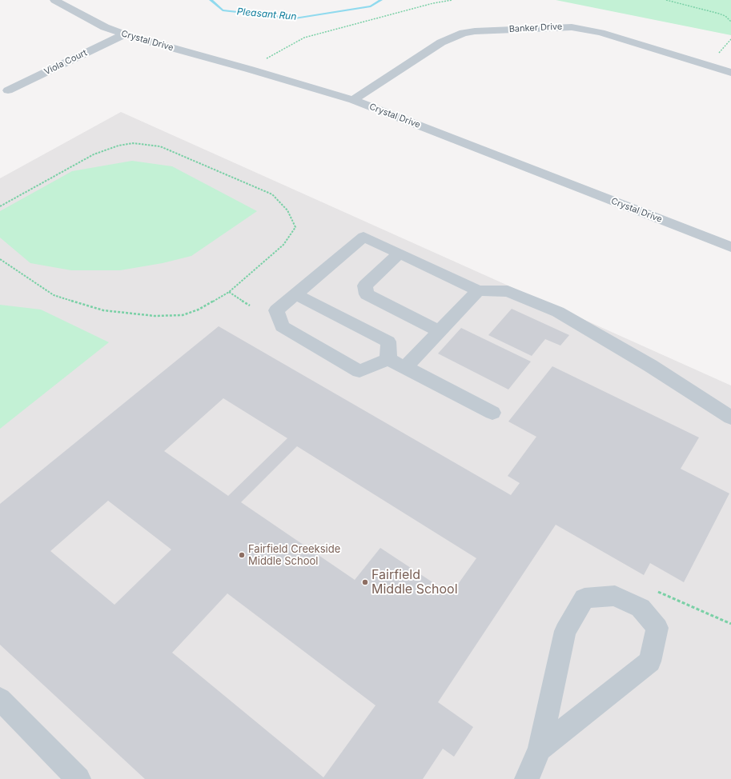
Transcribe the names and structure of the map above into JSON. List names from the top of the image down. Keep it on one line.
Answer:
{"streets":{"street":["Banker Drive","Crystal Drive","Viola Court"]},"crossings":[["Banker Drive","Crystal Drive"],["Crystal Drive","Viola Court"]],"water":["Pleasant Run"],"places":["Fairfield Creekside Middle School","Fairfield Middle School"]}
